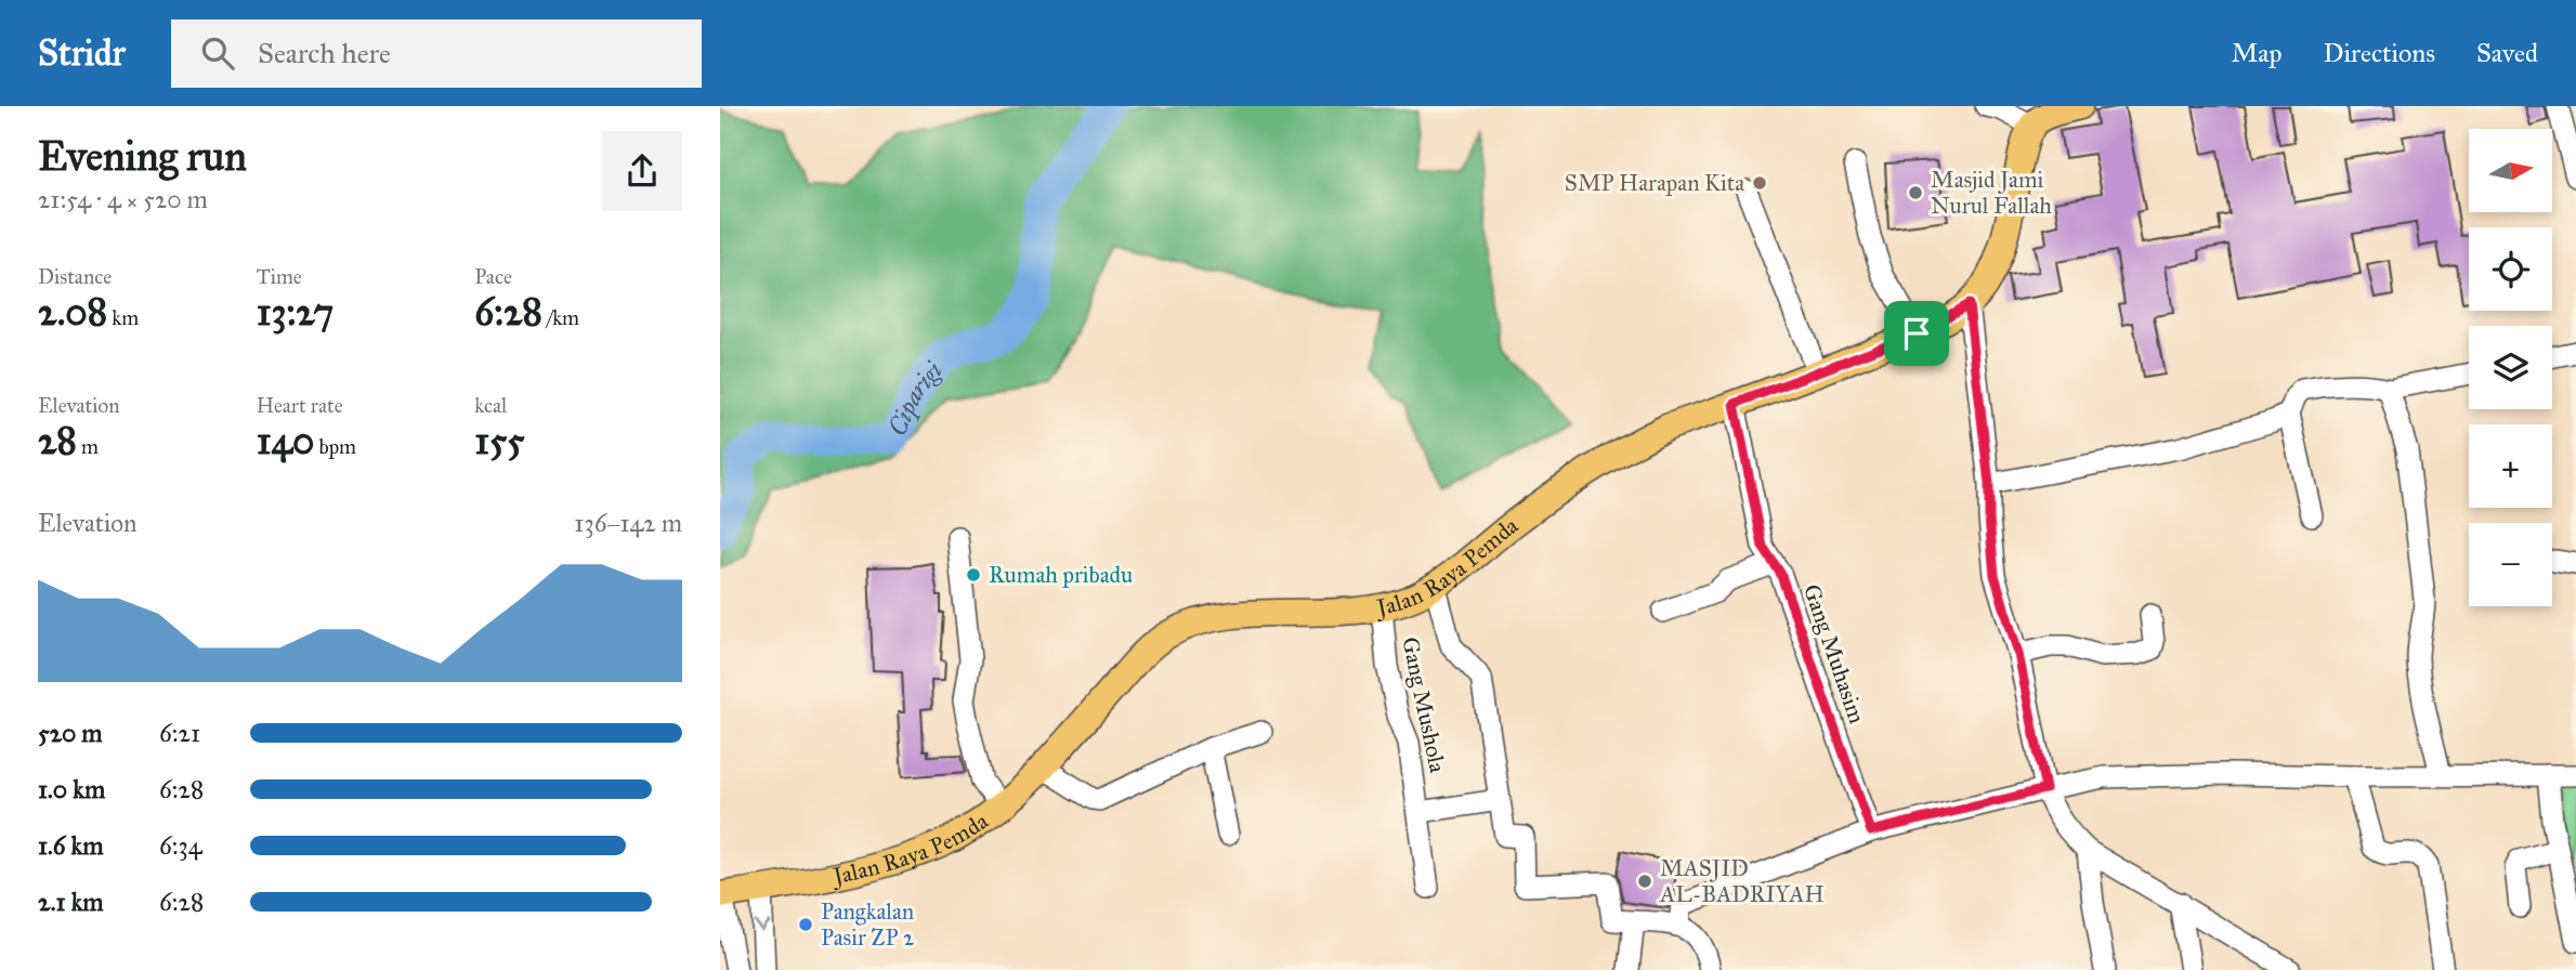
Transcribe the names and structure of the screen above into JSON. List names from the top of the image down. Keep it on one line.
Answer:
{"streets":{"main road":["Jalan Raya Pemda"],"street":["Gang Muhasim","Gang Mushola"]},"crossings":[["Jalan Raya Pemda","Gang Muhasim"],["Jalan Raya Pemda","Gang Mushola"]],"water":["Ciparigi"],"places":["SMP Harapan Kita","Masjid Jami Nurul Fallah","Rumah pribadu","MASJID AL-BADRIYAH","Pangkalan Pasir ZP 2"],"north":"right","page":{"header":"Stridr","search":"Search here","nav":["Map","Directions","Saved"],"heading":["Evening run","21:54 · 4 × 520 m"],"map_buttons":["+","−"],"stats":[["Distance","2.08 km"],["Time","13:27"],["Pace","6:28 /km"],["Elevation","28 m"],["Heart rate","140 bpm"],["kcal","155"]],"chart":["Elevation","136–142 m"],"list":[{"name":"520 m","note":"6:21"},{"name":"1.0 km","note":"6:28"},{"name":"1.6 km","note":"6:34"},{"name":"2.1 km","note":"6:28"}]}}
